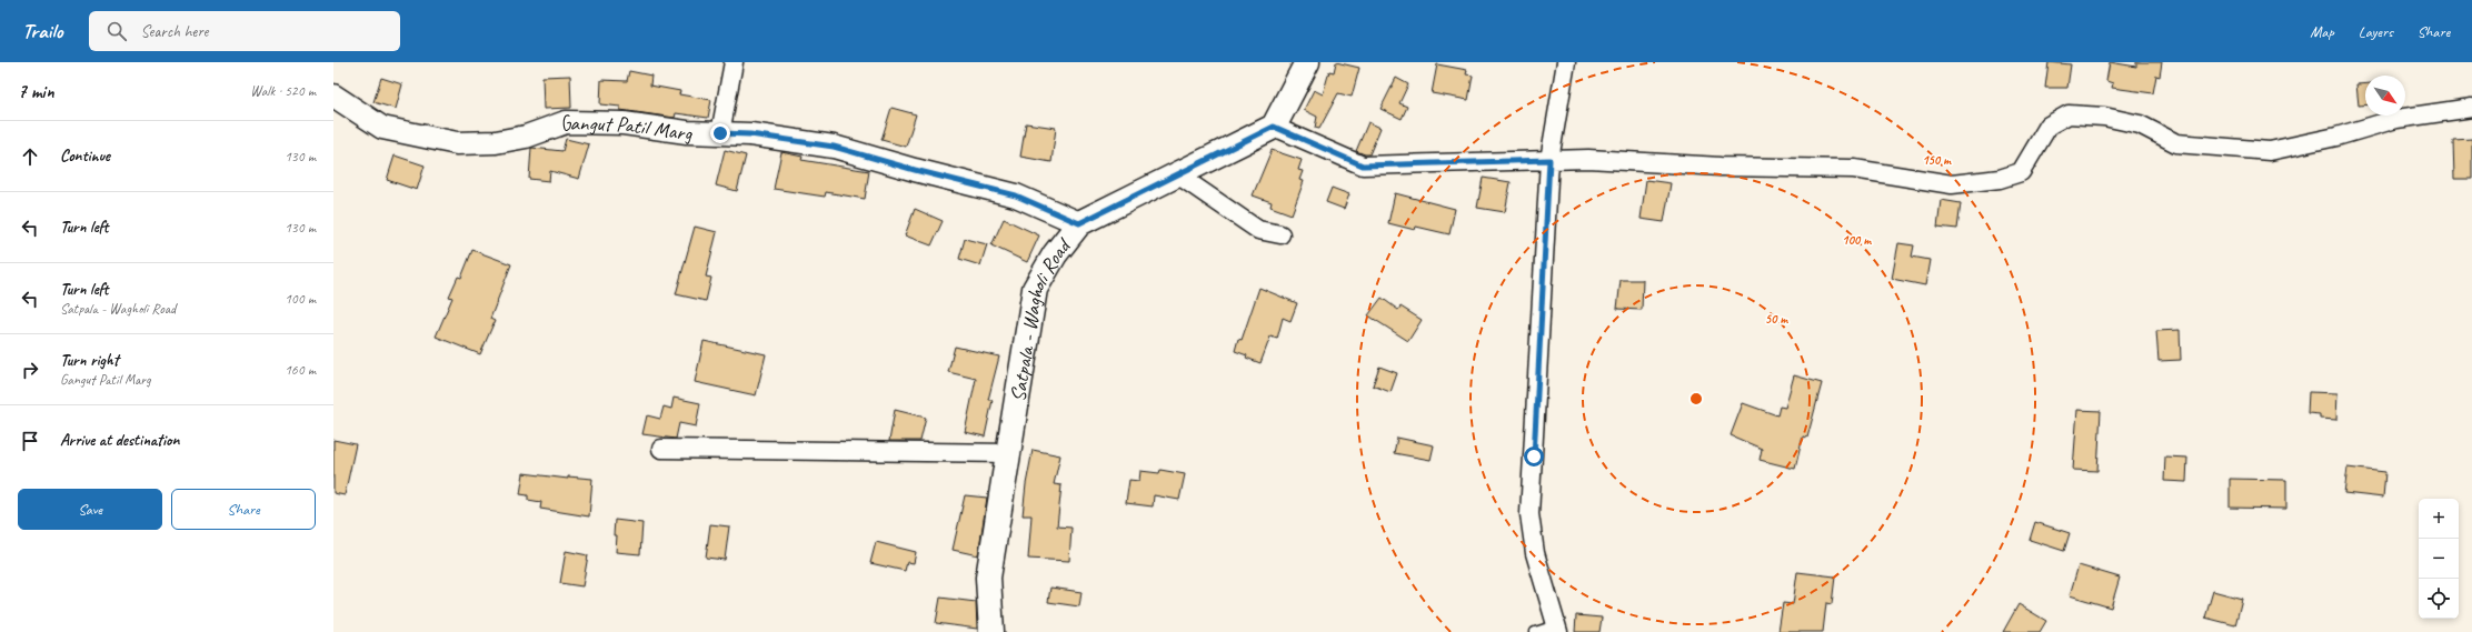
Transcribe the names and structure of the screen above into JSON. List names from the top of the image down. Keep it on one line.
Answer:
{"streets":{"main road":["Satpala - Wagholi Road"],"street":["Gangut Patil Marg"]},"crossings":[["Gangut Patil Marg","Satpala - Wagholi Road"]],"north":"bottom right","page":{"header":"Trailo","search":"Search here","nav":["Map","Layers","Share"],"heading":["7 min","Walk · 520 m"],"list":[["Continue","130 m"],["Turn left","130 m"],["Turn left","Satpala - Wagholi Road","100 m"],["Turn right","Gangut Patil Marg","160 m"],"Arrive at destination"],"buttons":["Save","Share"],"map_buttons":["+","−"]},"rings":["150 m","100 m","50 m"]}
